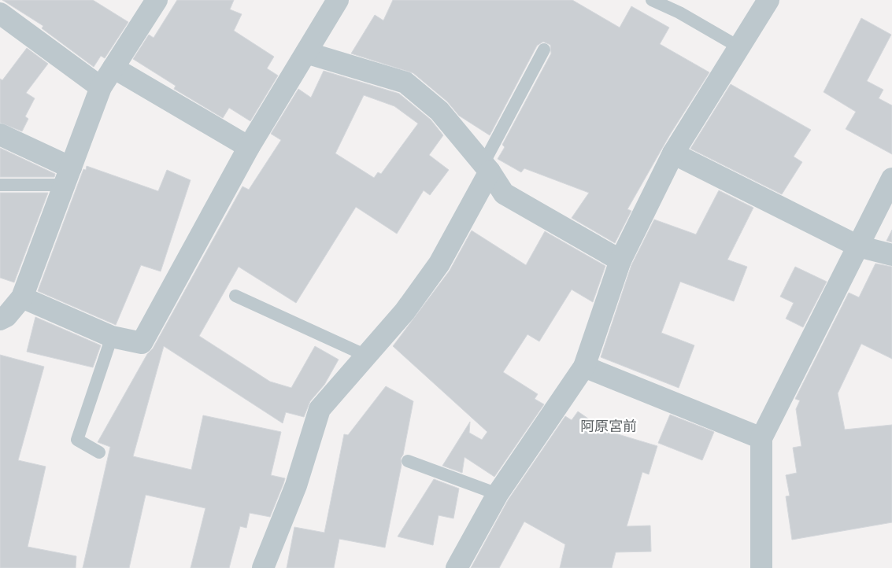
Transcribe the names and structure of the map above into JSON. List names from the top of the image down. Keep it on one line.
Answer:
{"districts":["阿原宮前"]}
